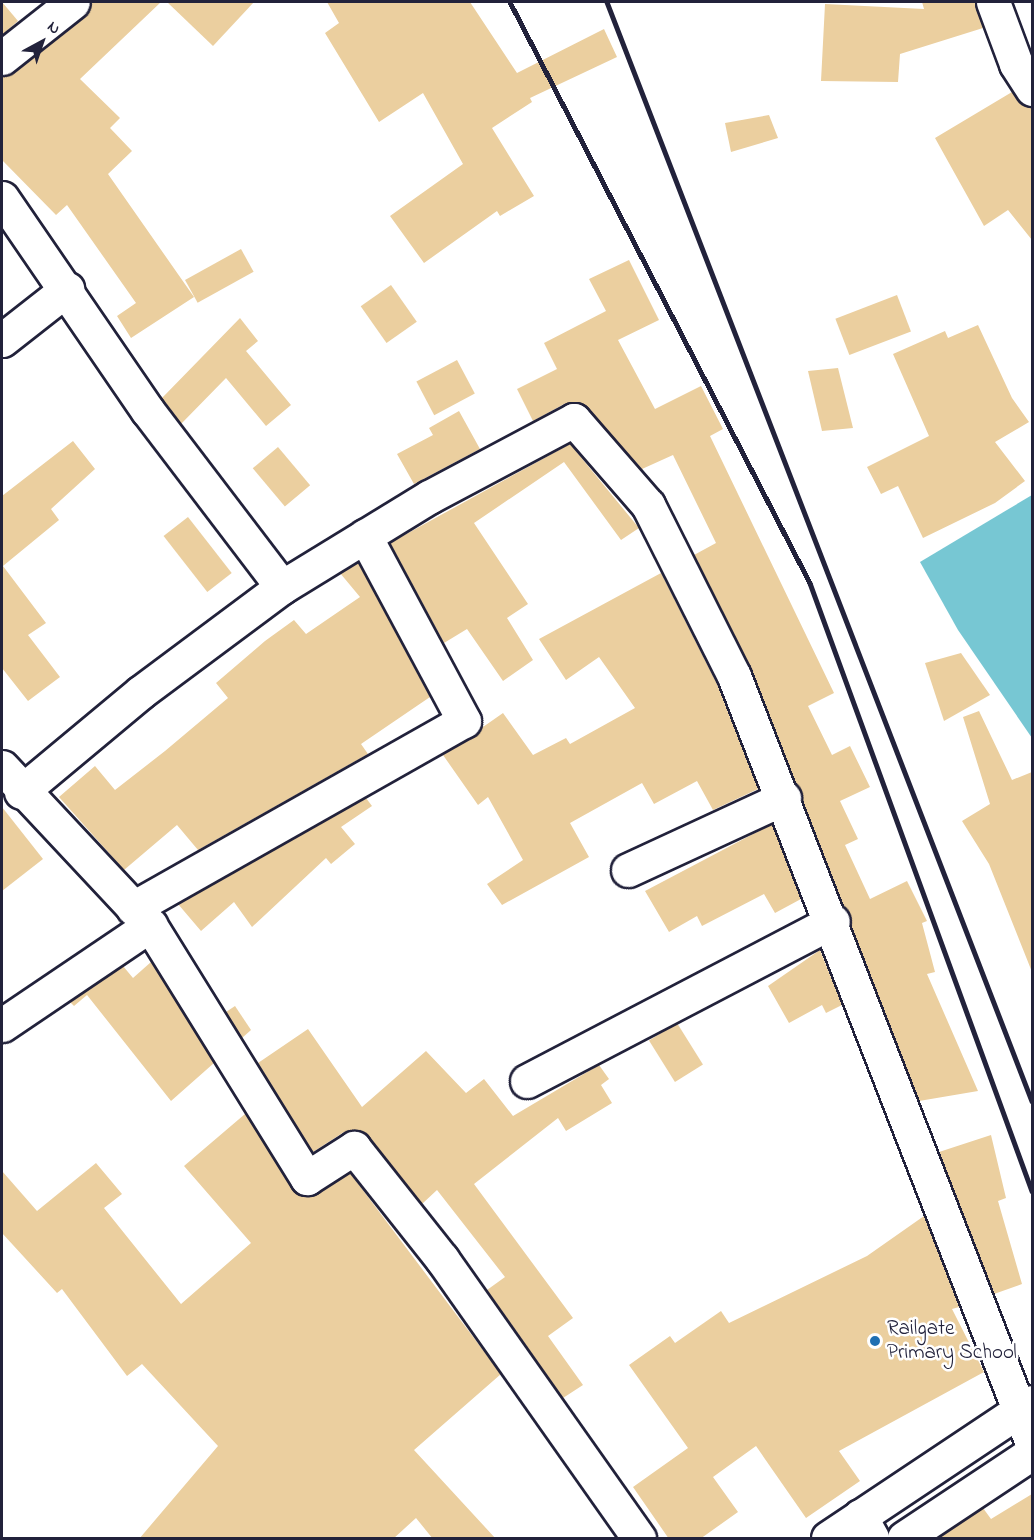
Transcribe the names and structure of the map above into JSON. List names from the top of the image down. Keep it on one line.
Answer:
{"places":["Railgate Primary School"],"north":"top right"}
